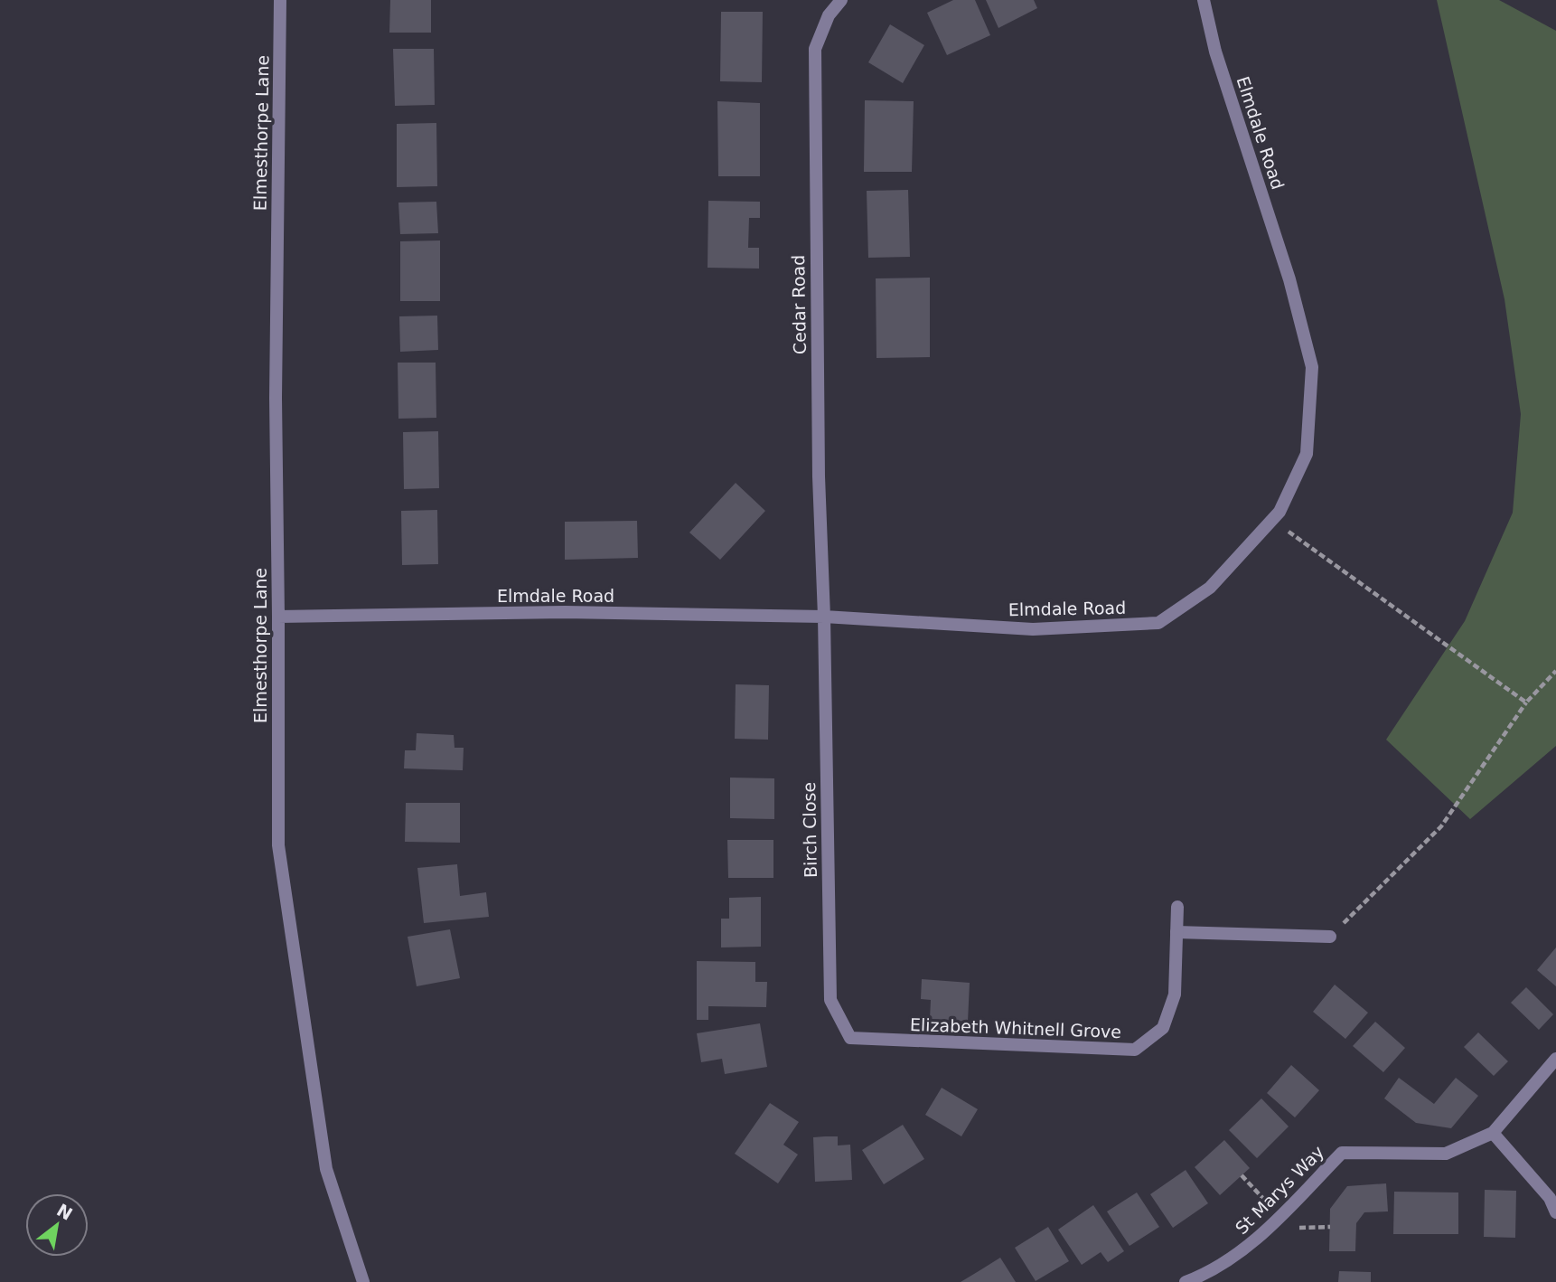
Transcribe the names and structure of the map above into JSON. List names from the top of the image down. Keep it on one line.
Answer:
{"streets":{"street":["Elmesthorpe Lane","Elmdale Road","Cedar Road","Birch Close","Elizabeth Whitnell Grove","St Marys Way"]},"crossings":[["Elmesthorpe Lane","Elmdale Road"],["Elmdale Road","Cedar Road"],["Elmdale Road","Birch Close"],["Cedar Road","Birch Close"],["Birch Close","Elizabeth Whitnell Grove"]],"north":"top right"}
